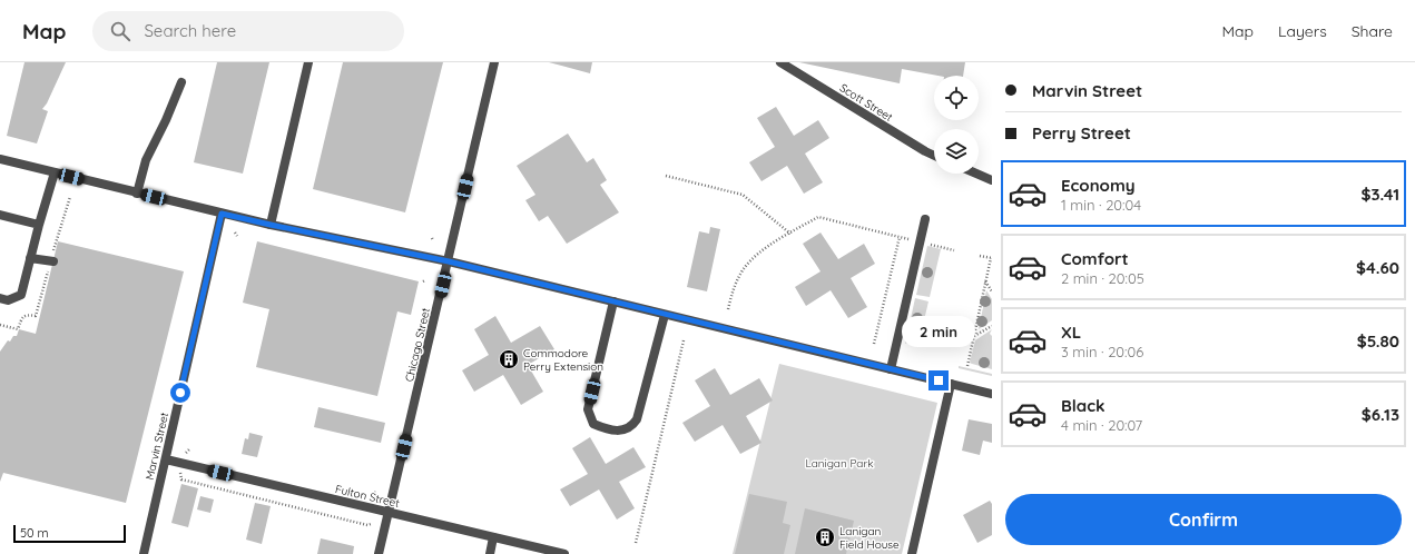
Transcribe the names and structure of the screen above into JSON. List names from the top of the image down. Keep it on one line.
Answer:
{"streets":{"street":["Scott Street","Chicago Street","Marvin Street","Fulton Street"]},"crossings":[["Chicago Street","Fulton Street"],["Marvin Street","Fulton Street"]],"parks":["Lanigan Park"],"places":{"building":["Commodore Perry Extension","Lanigan Field House"]},"scale_bar":"50 m","page":{"header":"Map","search":"Search here","nav":["Map","Layers","Share"],"banner":["Marvin Street","Perry Street"],"list":[{"name":"Economy","note":"1 min · 20:04","value":"$3.41"},{"name":"Comfort","note":"2 min · 20:05","value":"$4.60"},{"name":"XL","note":"3 min · 20:06","value":"$5.80"},{"name":"Black","note":"4 min · 20:07","value":"$6.13"}],"bubble":"2 min","buttons":"Confirm","scale":"50 m"}}
